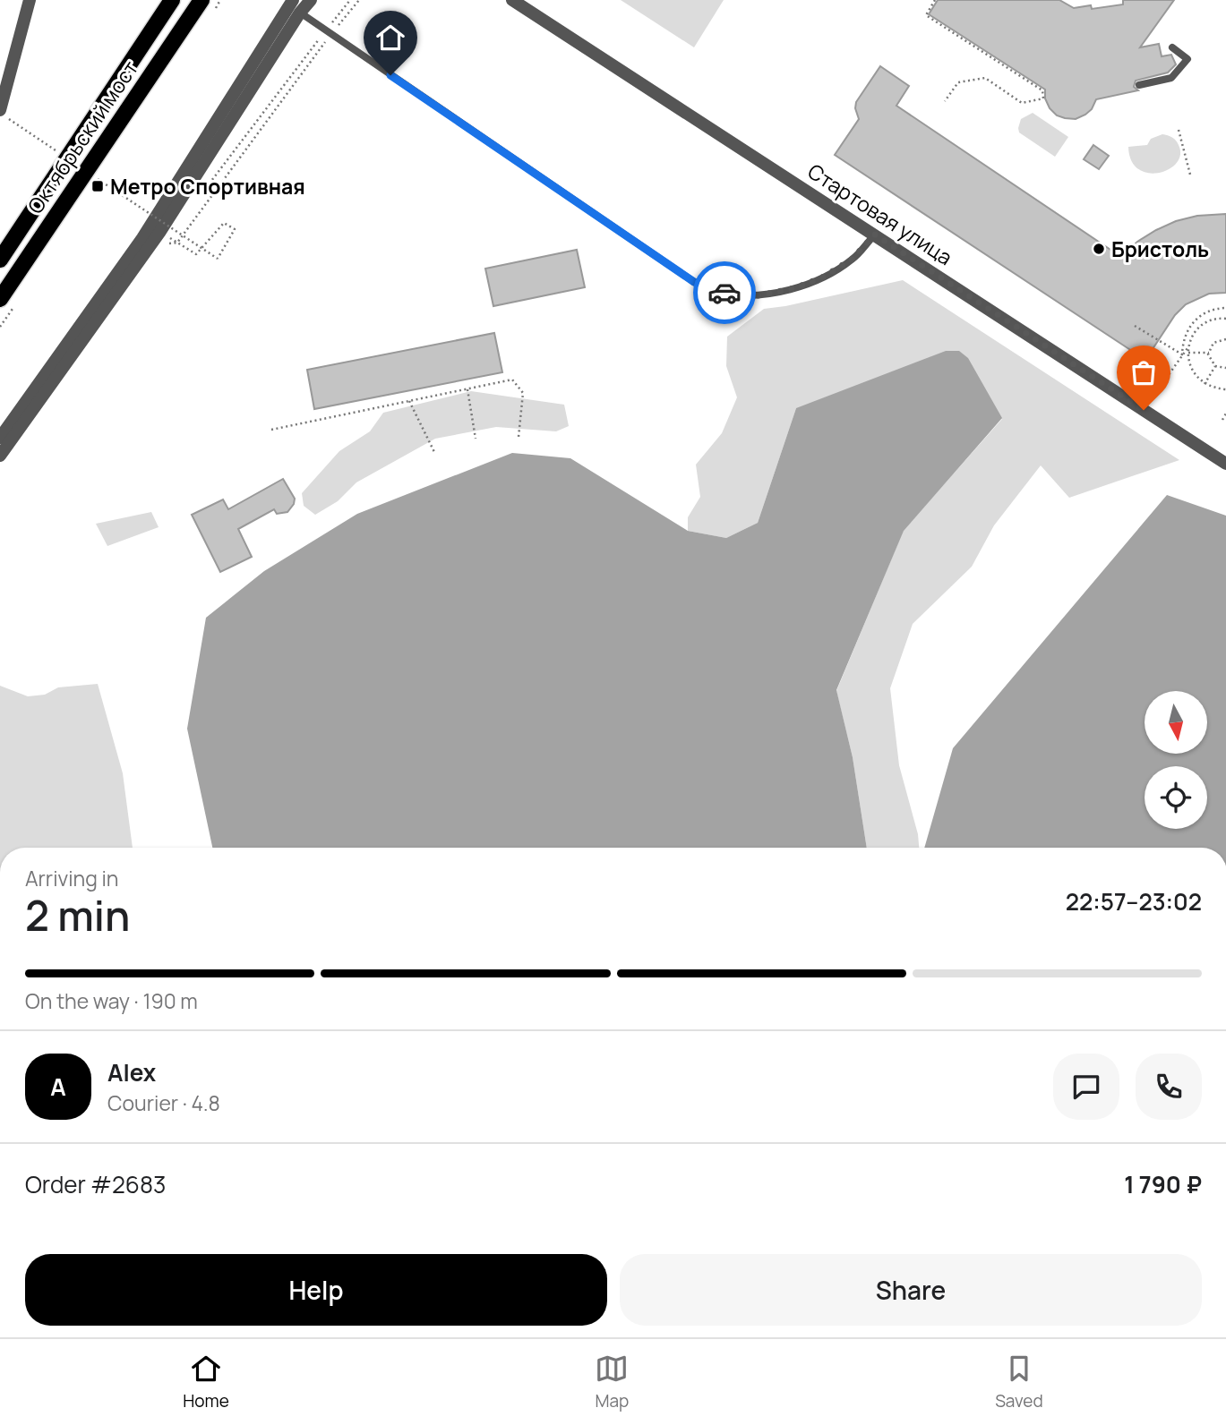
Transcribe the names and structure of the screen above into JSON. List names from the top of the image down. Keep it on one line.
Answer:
{"streets":{"main road":["Октябрьский мост"],"street":["Стартовая улица"]},"places":{"transit":["Метро Спортивная"],"other":["Бристоль"]},"north":"bottom","page":{"heading":["2 min","Arriving in","22:57–23:02"],"panel":["Alex","Courier · 4.8","Order #2683","1 790 ₽"],"bar":"On the way · 190 m","round":"A","buttons":["Help","Share"],"tabs":["Home","Map","Saved"]}}
